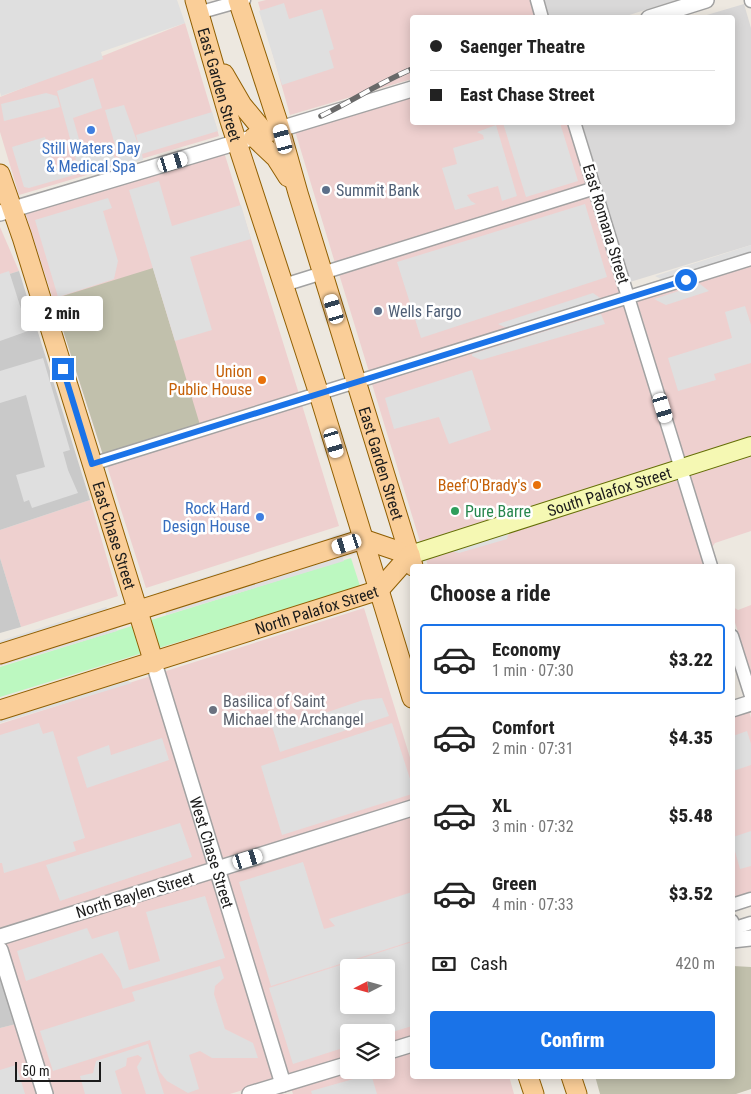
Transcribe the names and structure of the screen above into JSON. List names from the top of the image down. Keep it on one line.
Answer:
{"streets":{"main road":["East Garden Street","South Palafox Street","East Chase Street","North Palafox Street","West Chase Street"],"street":["East Romana Street","North Baylen Street"]},"crossings":[["East Garden Street","South Palafox Street"],["East Garden Street","North Palafox Street"],["East Romana Street","South Palafox Street"],["South Palafox Street","North Palafox Street"],["East Chase Street","West Chase Street"],["North Palafox Street","West Chase Street"],["West Chase Street","North Baylen Street"]],"places":["Still Waters Day & Medical Spa","Summit Bank","Wells Fargo","Union Public House","Beef'O'Brady's","Pure Barre","Rock Hard Design House","Basilica of Saint Michael the Archangel"],"scale_bar":"50 m","north":"left","page":{"banner":["Saenger Theatre","East Chase Street"],"bubble":"2 min","heading":"Choose a ride","list":[{"name":"Economy","note":"1 min · 07:30","value":"$3.22"},{"name":"Comfort","note":"2 min · 07:31","value":"$4.35"},{"name":"XL","note":"3 min · 07:32","value":"$5.48"},{"name":"Green","note":"4 min · 07:33","value":"$3.52"}],"pay":["Cash","420 m"],"buttons":"Confirm","scale":"50 m"}}
